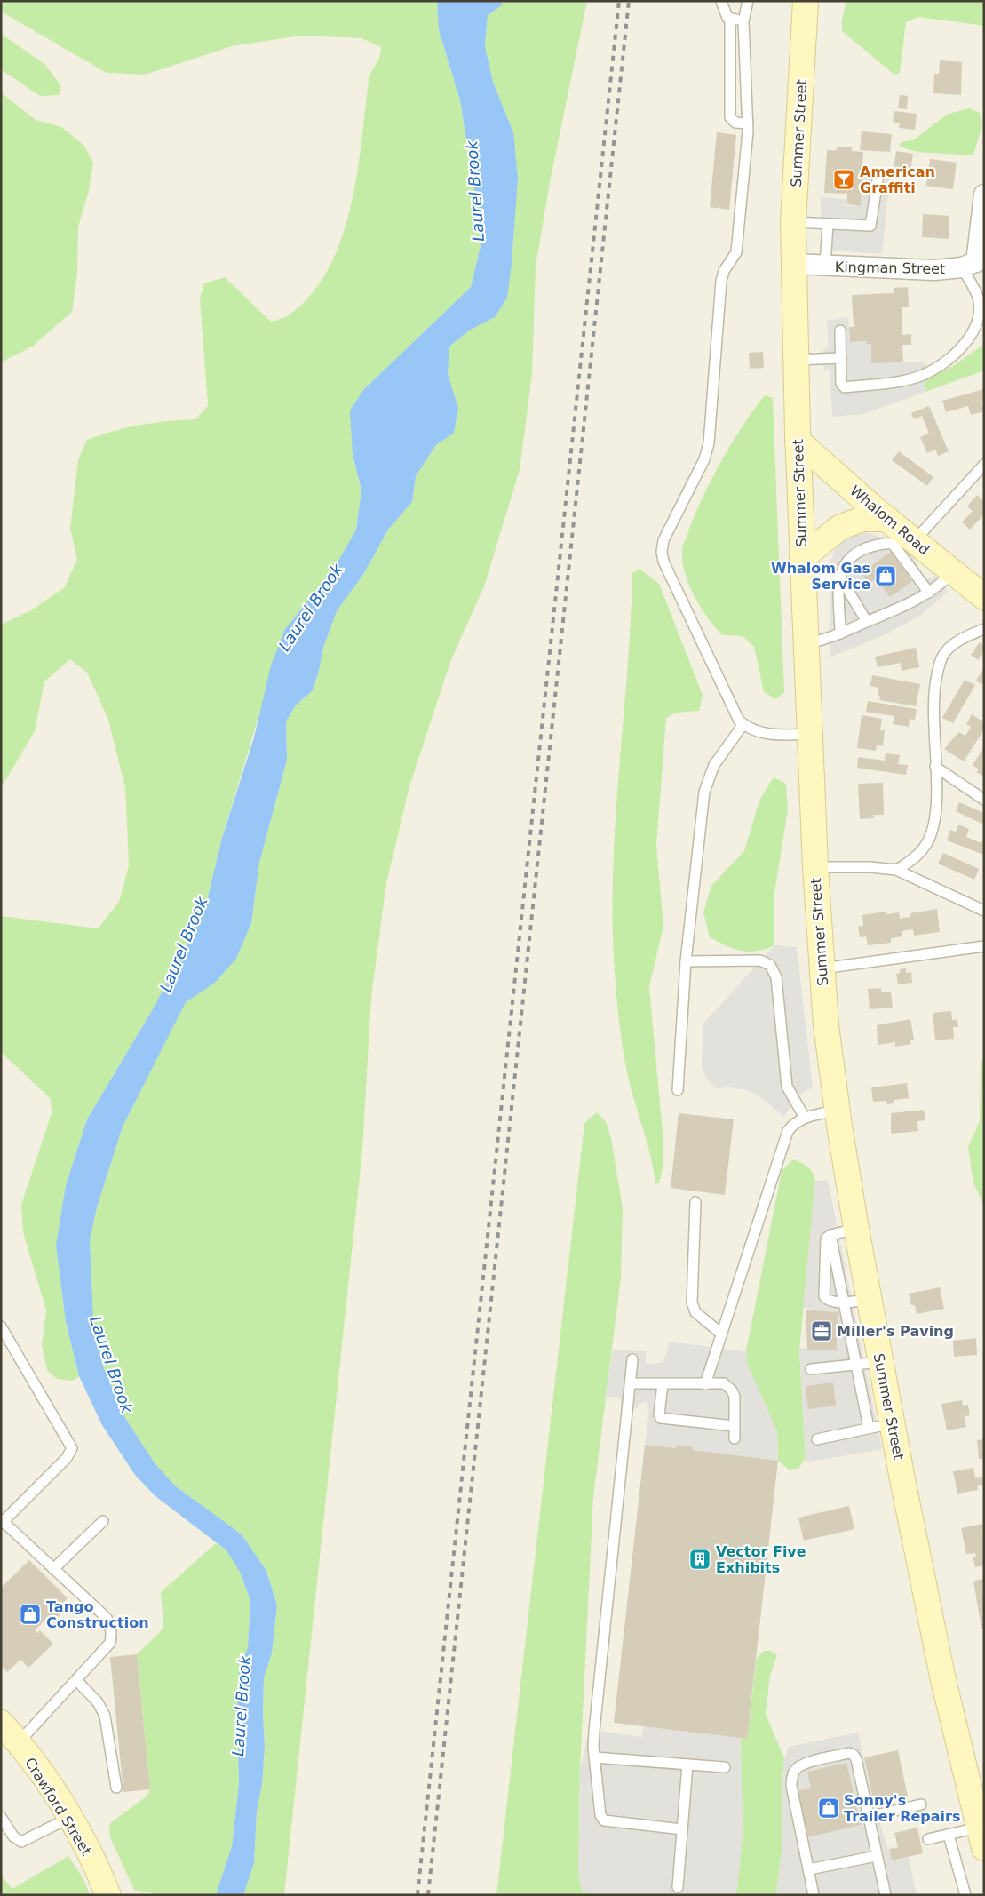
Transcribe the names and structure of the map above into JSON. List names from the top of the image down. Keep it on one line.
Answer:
{"streets":{"main road":["Summer Street","Whalom Road","Crawford Street"],"street":["Kingman Street"]},"crossings":[["Summer Street","Kingman Street"],["Summer Street","Whalom Road"]],"water":["Laurel Brook"],"places":{"bar":["American Graffiti"],"shop":["Whalom Gas Service","Tango Construction","Sonny's Trailer Repairs"],"office":["Miller's Paving"],"building":["Vector Five Exhibits"]}}
